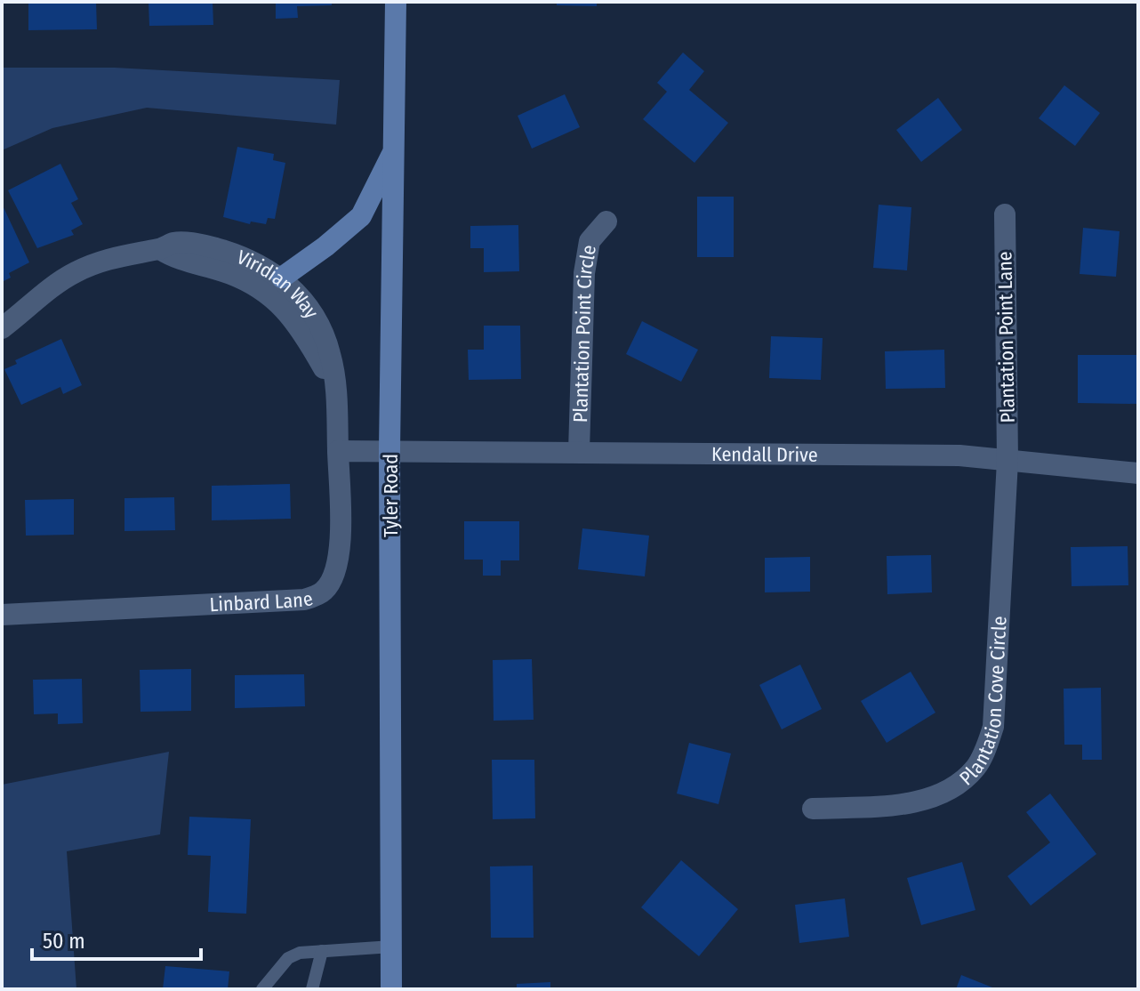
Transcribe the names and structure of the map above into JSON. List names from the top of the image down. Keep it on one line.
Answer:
{"streets":{"street":["Viridian Way","Plantation Point Circle","Plantation Point Lane","Kendall Drive","Tyler Road","Linbard Lane","Plantation Cove Circle"]},"crossings":[["Viridian Way","Linbard Lane"],["Plantation Point Circle","Kendall Drive"],["Plantation Point Lane","Kendall Drive"],["Plantation Point Lane","Plantation Cove Circle"],["Kendall Drive","Tyler Road"],["Kendall Drive","Plantation Cove Circle"]],"scale_bar":"50 m"}
